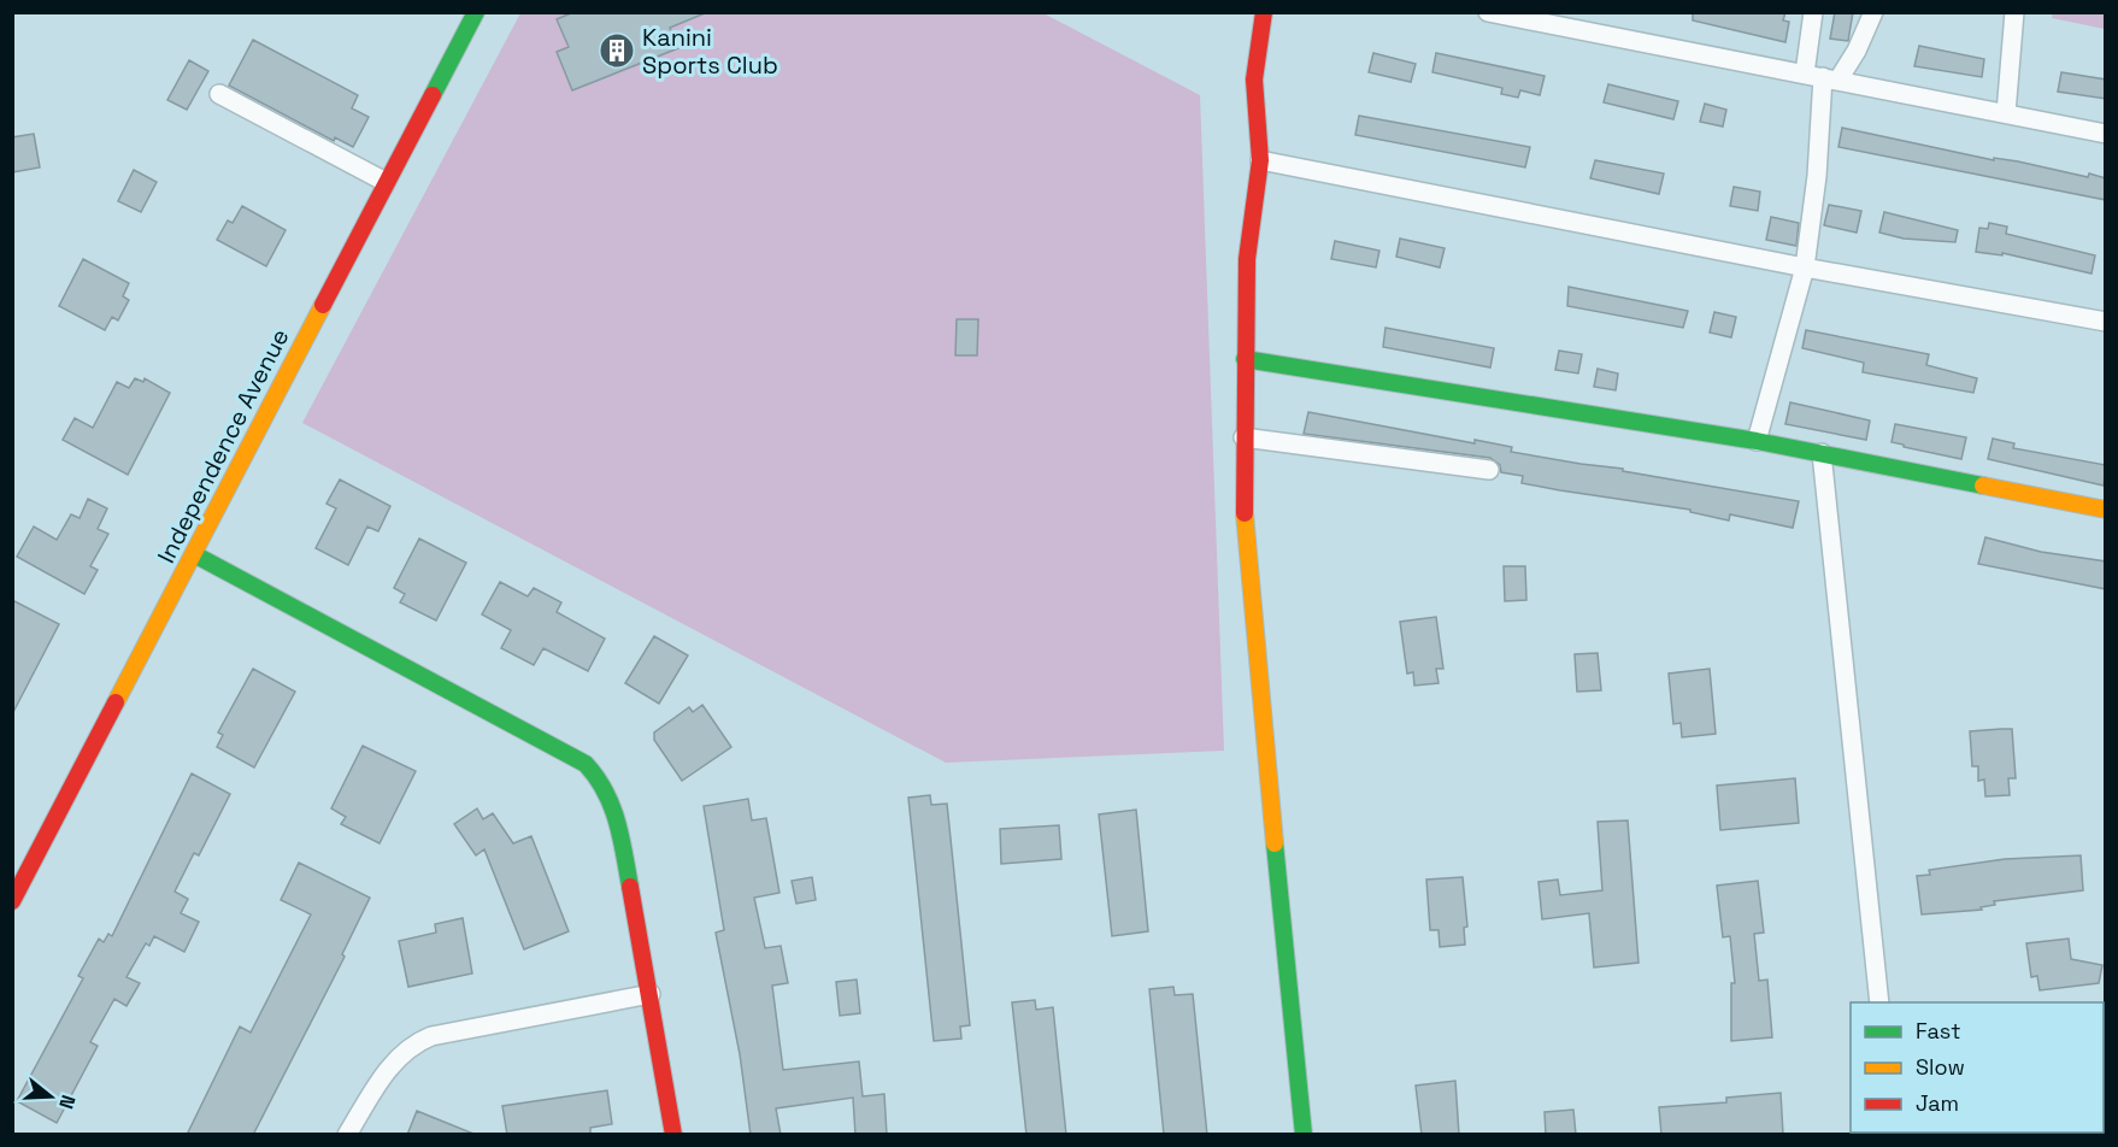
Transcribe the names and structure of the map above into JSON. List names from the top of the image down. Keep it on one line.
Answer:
{"streets":{"street":["Independence Avenue"]},"places":{"building":["Kanini Sports Club"]},"legend":["Fast","Slow","Jam"],"north":"right"}
